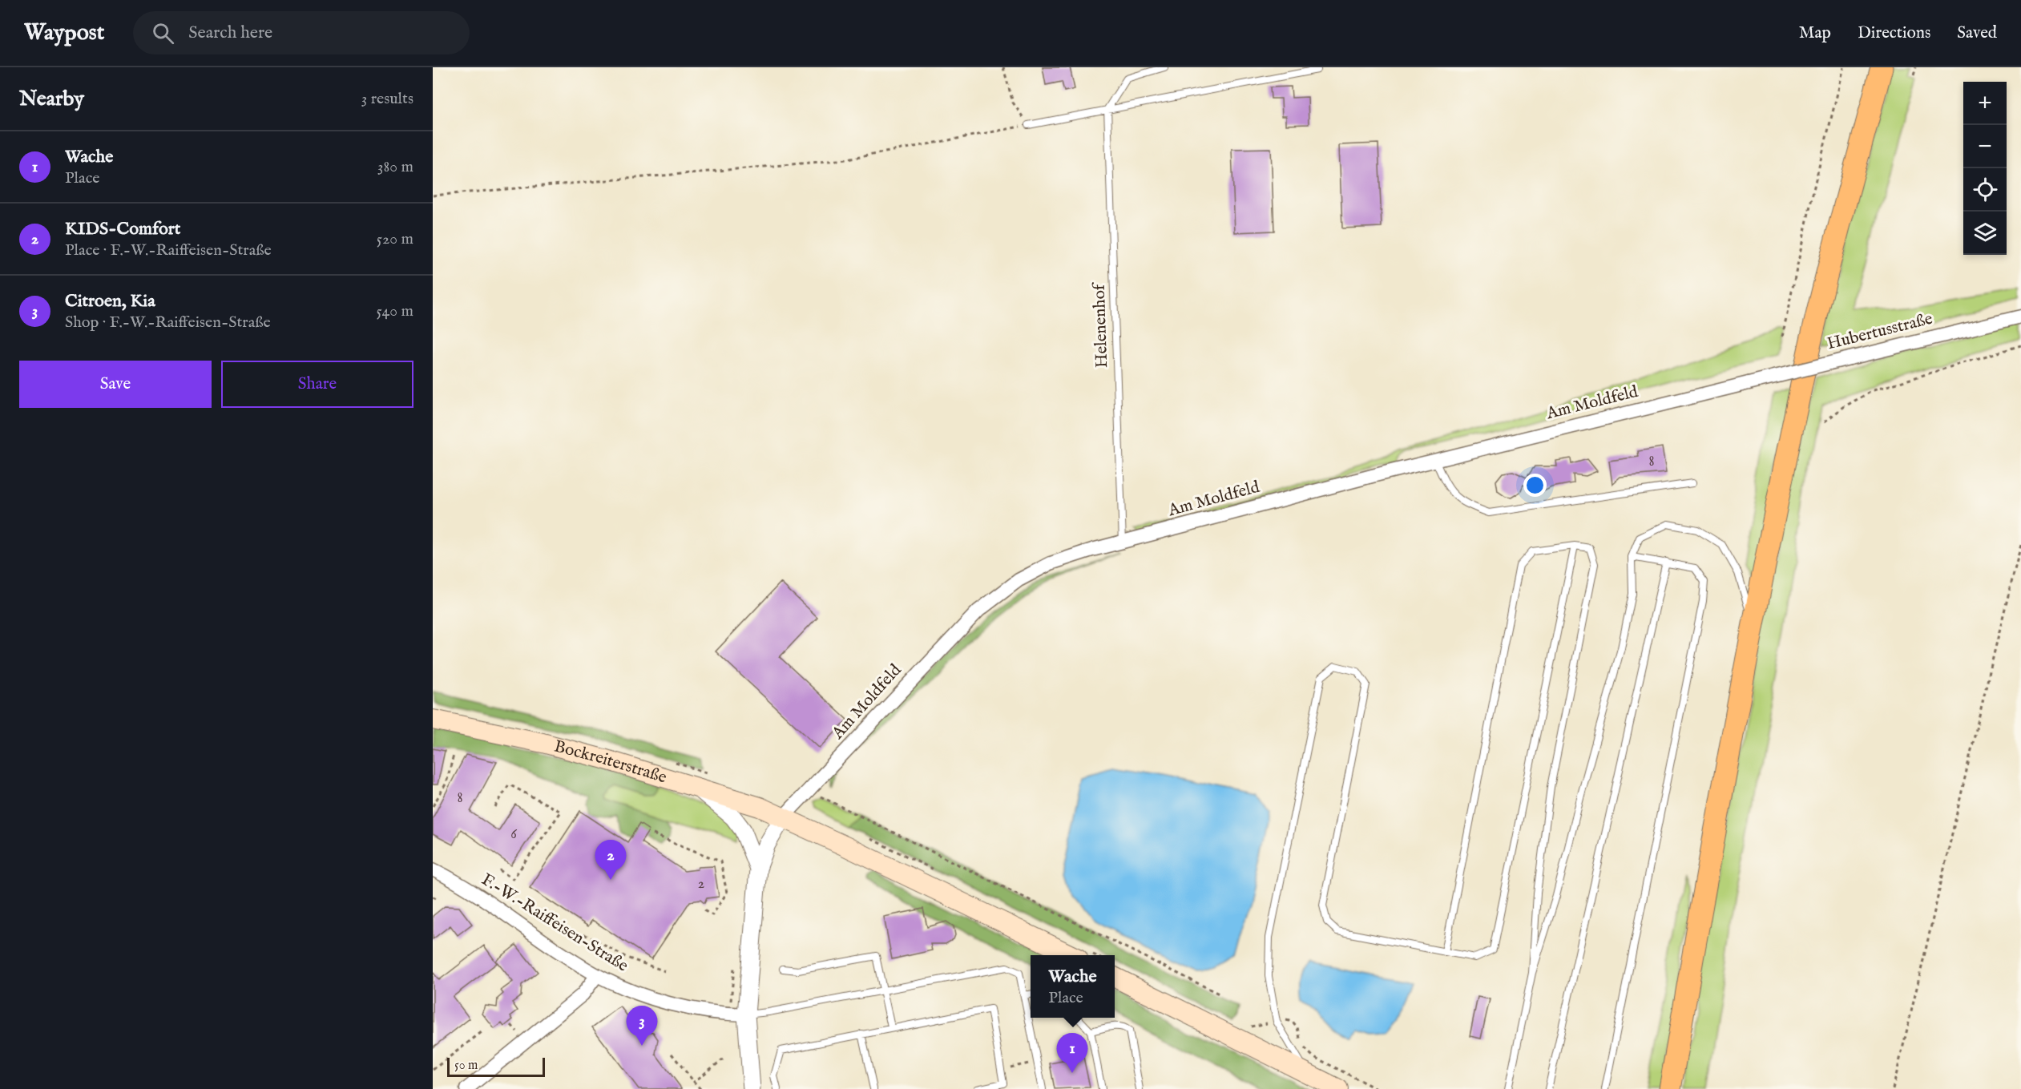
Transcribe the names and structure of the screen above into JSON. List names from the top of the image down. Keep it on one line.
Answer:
{"streets":{"main road":["Bockreiterstraße"],"street":["Hubertusstraße","Am Moldfeld","F.-W.-Raiffeisen-Straße"],"lane":["Helenenhof"]},"crossings":[["Helenenhof","Am Moldfeld"],["Hubertusstraße","Am Moldfeld"],["Am Moldfeld","Bockreiterstraße"]],"house_numbers":["8","8","6","2"],"scale_bar":"50 m","page":{"header":"Waypost","search":"Search here","nav":["Map","Directions","Saved"],"heading":["Nearby","3 results"],"map_buttons":["+","−"],"list":[{"mark":"1","name":"Wache","note":"Place","value":"380 m"},{"mark":"2","name":"KIDS-Comfort","note":"Place · F.-W.-Raiffeisen-Straße","value":"520 m"},{"mark":"3","name":"Citroen, Kia","note":"Shop · F.-W.-Raiffeisen-Straße","value":"540 m"}],"buttons":["Save","Share"],"pins":["2","3","1"],"popup":["Wache","Place"],"scale":"50 m"}}
